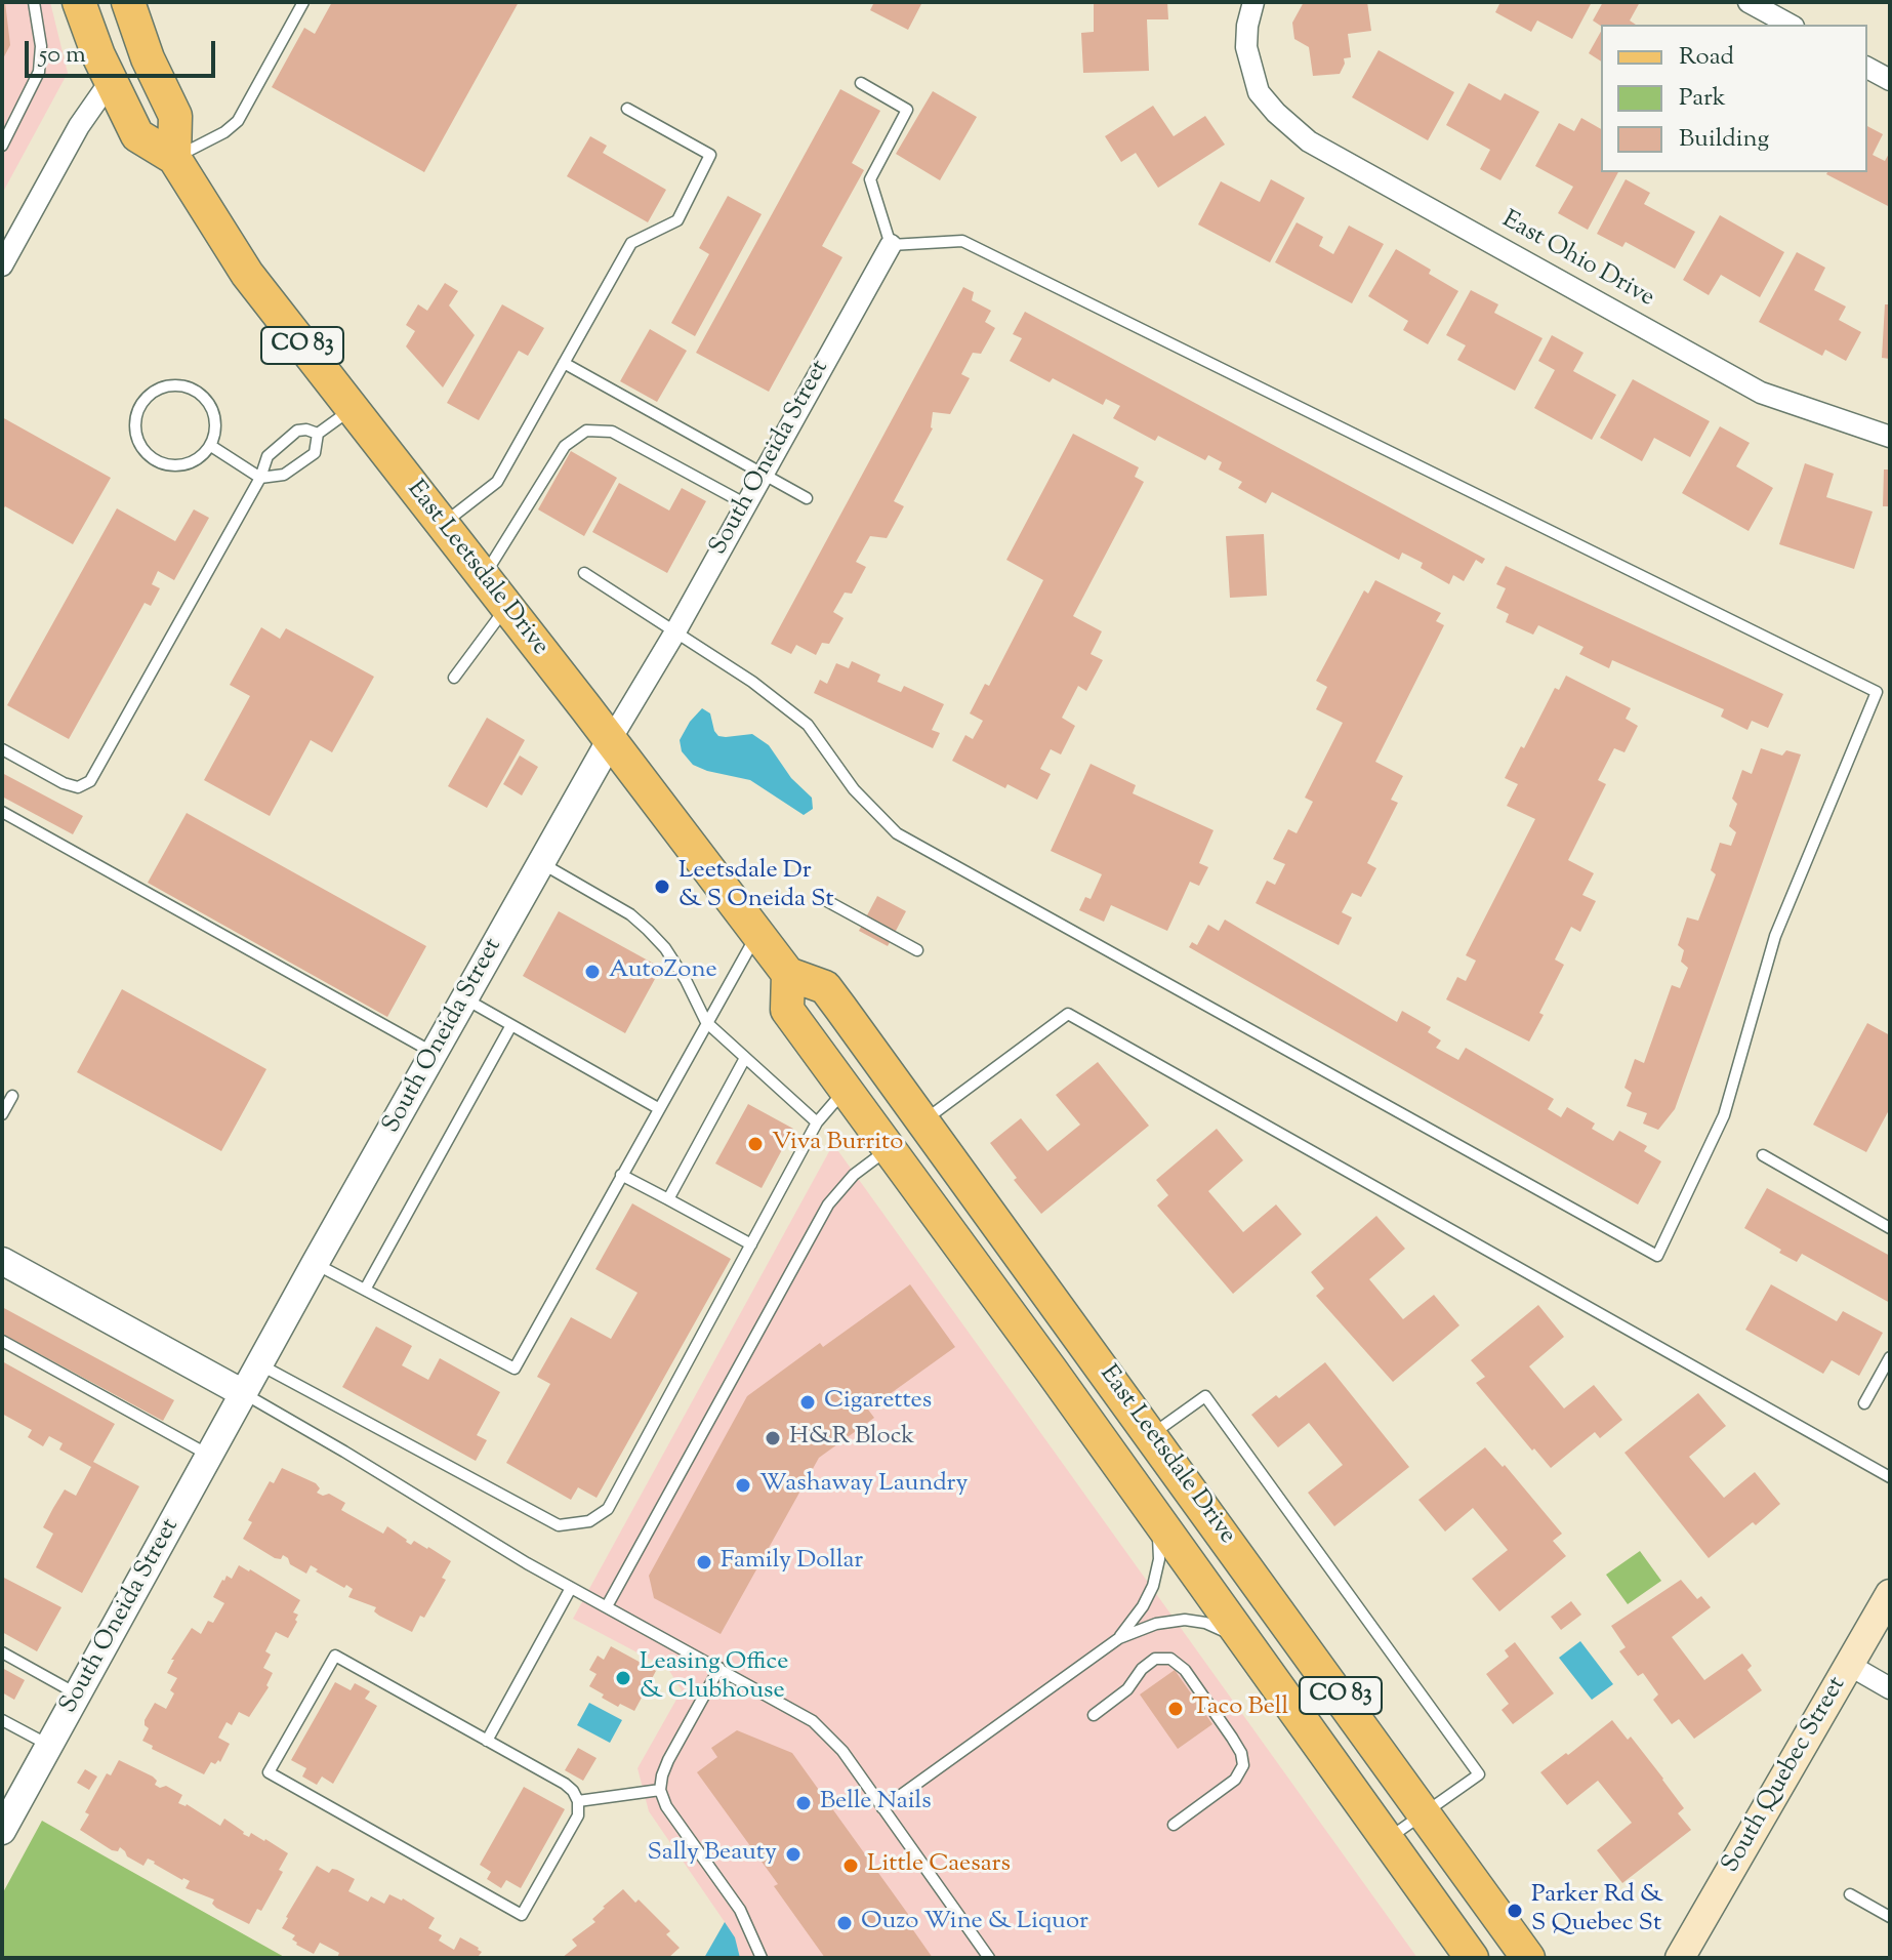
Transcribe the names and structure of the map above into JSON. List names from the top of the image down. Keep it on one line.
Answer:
{"streets":{"main road":["CO 83","East Leetsdale Drive","South Quebec Street"],"street":["East Ohio Drive","South Oneida Street"]},"crossings":[["South Oneida Street","East Leetsdale Drive"]],"places":["Leetsdale Dr & S Oneida St","AutoZone","Viva Burrito","Cigarettes","H&R Block","Washaway Laundry","Family Dollar","Leasing Office & Clubhouse","Taco Bell","Belle Nails","Sally Beauty","Little Caesars","Parker Rd & S Quebec St","Ouzo Wine & Liquor"],"legend":["Road","Park","Building"],"scale_bar":"50 m"}
